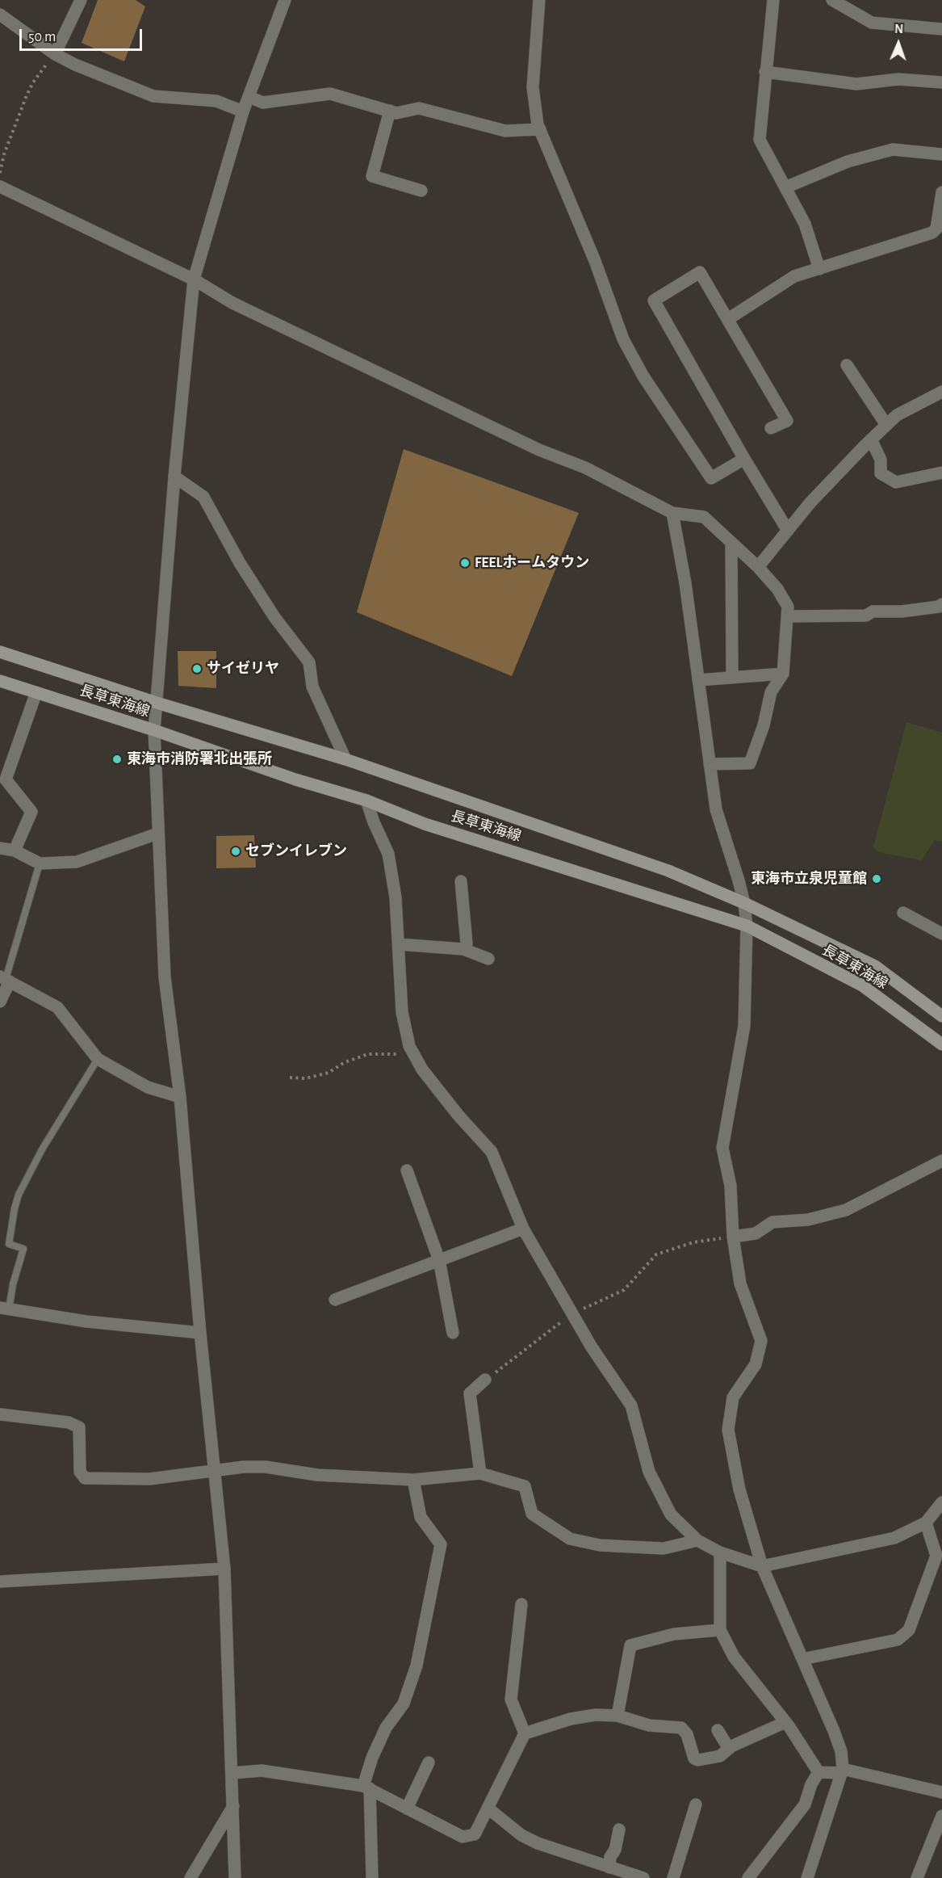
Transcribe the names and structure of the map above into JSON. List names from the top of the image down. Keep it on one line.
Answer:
{"streets":{"main road":["長草東海線"]},"places":["FEELホームタウン","サイゼリヤ","東海市消防署北出張所","セブンイレブン","東海市立泉児童館"],"scale_bar":"50 m","north":"top"}
